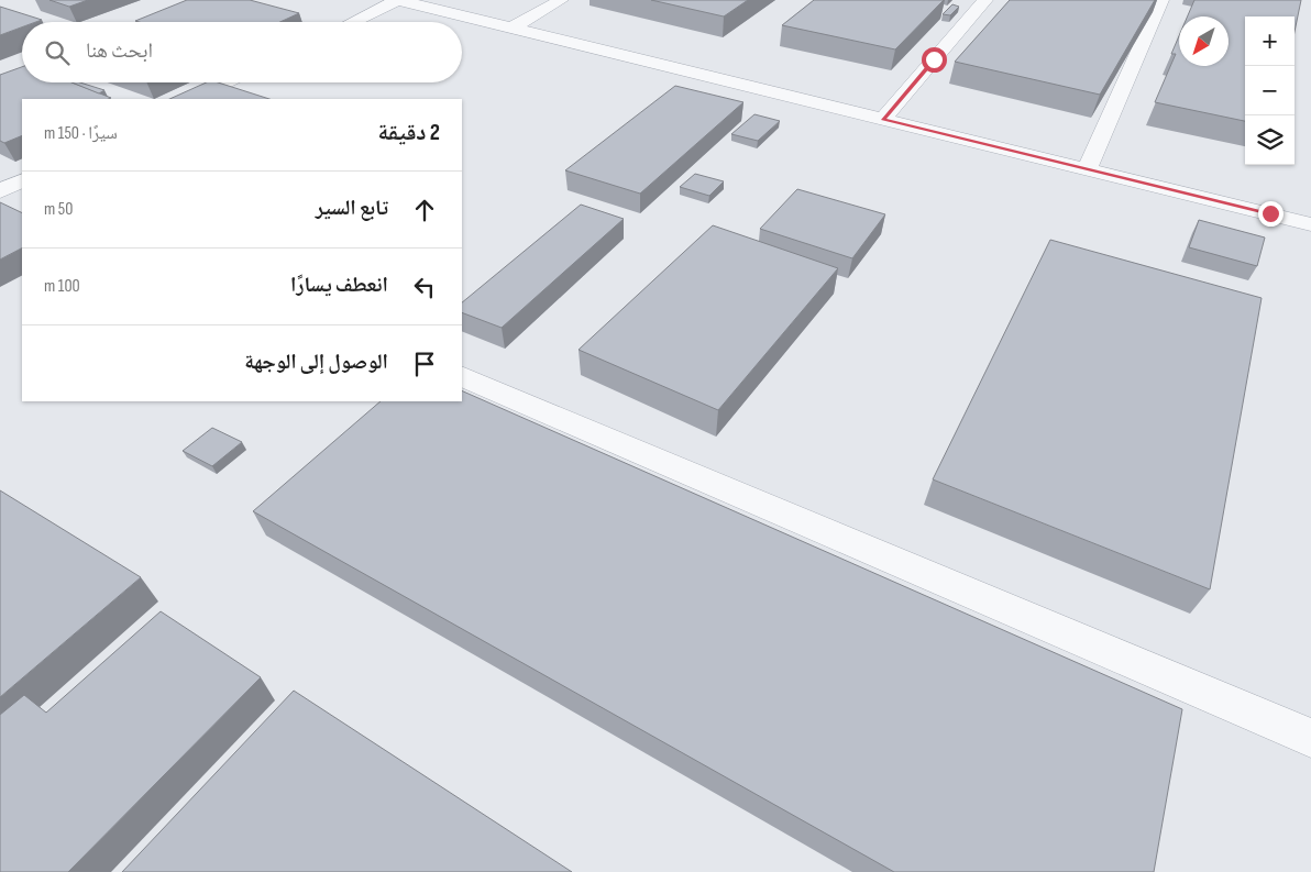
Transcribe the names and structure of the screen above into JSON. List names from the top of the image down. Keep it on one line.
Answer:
{"north":"bottom left","page":{"map_buttons":["+","−"],"search":"ابحث هنا","heading":["2 دقيقة","سيرًا · 150 m"],"list":[["تابع السير","50 m"],["انعطف يسارًا","100 m"],"الوصول إلى الوجهة"]}}
